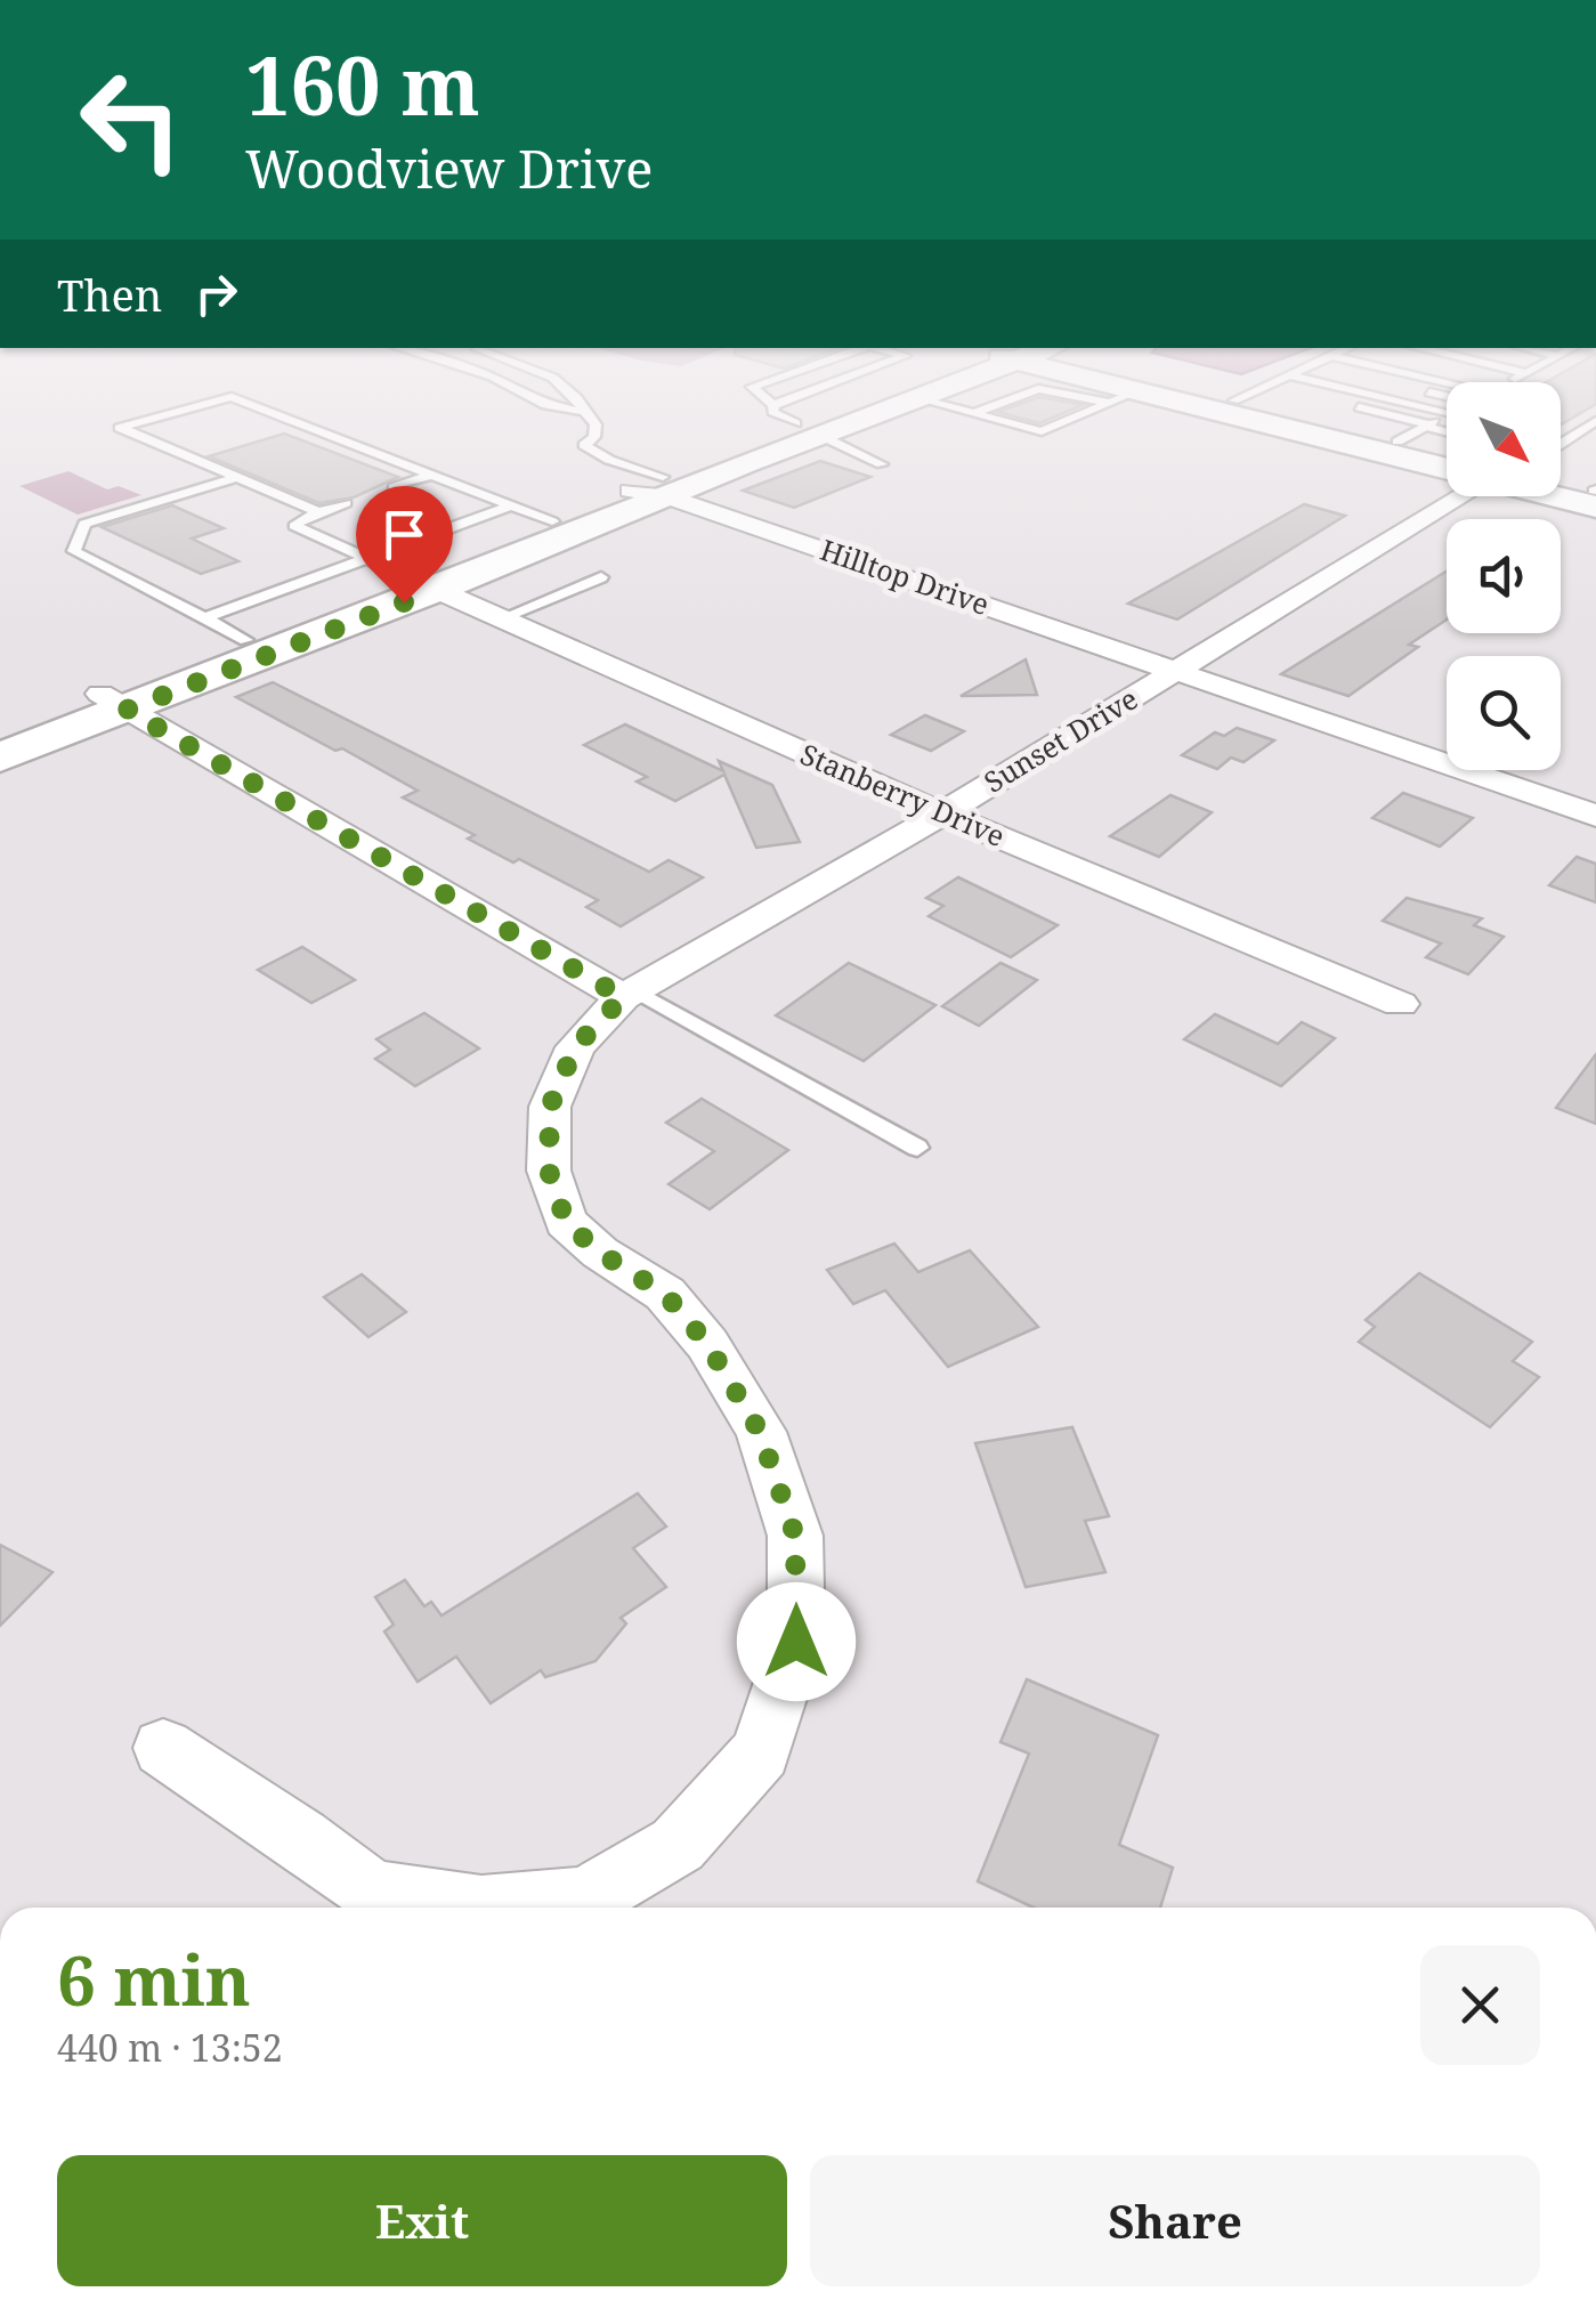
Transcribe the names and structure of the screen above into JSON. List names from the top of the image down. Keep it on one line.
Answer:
{"streets":{"street":["Hilltop Drive","Sunset Drive","Stanberry Drive"]},"crossings":[["Hilltop Drive","Sunset Drive"],["Sunset Drive","Stanberry Drive"]],"north":"bottom right","page":{"turn":["160 m","Woodview Drive"],"then":"Then","heading":["6 min","440 m · 13:52"],"buttons":["Exit","Share"]}}
